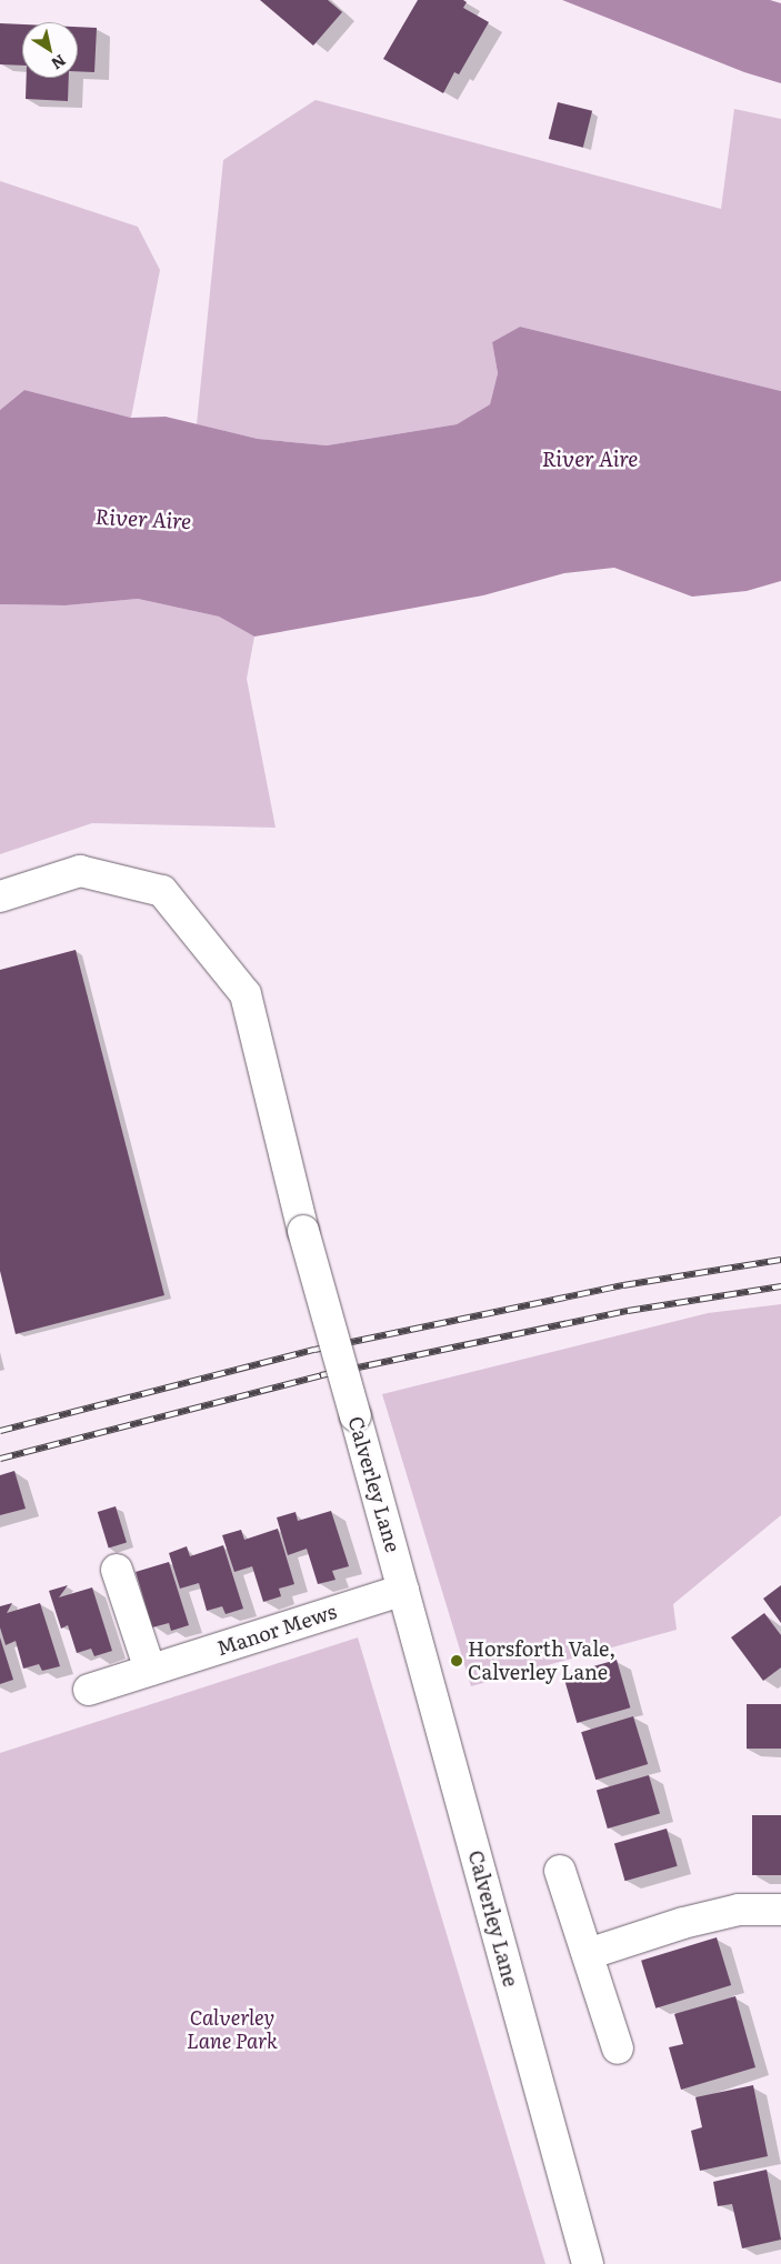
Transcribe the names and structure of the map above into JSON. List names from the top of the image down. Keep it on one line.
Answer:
{"streets":{"street":["Calverley Lane","Manor Mews"]},"crossings":[["Calverley Lane","Manor Mews"]],"water":["River Aire"],"parks":["Calverley Lane Park"],"places":["Horsforth Vale, Calverley Lane"],"north":"bottom right"}
